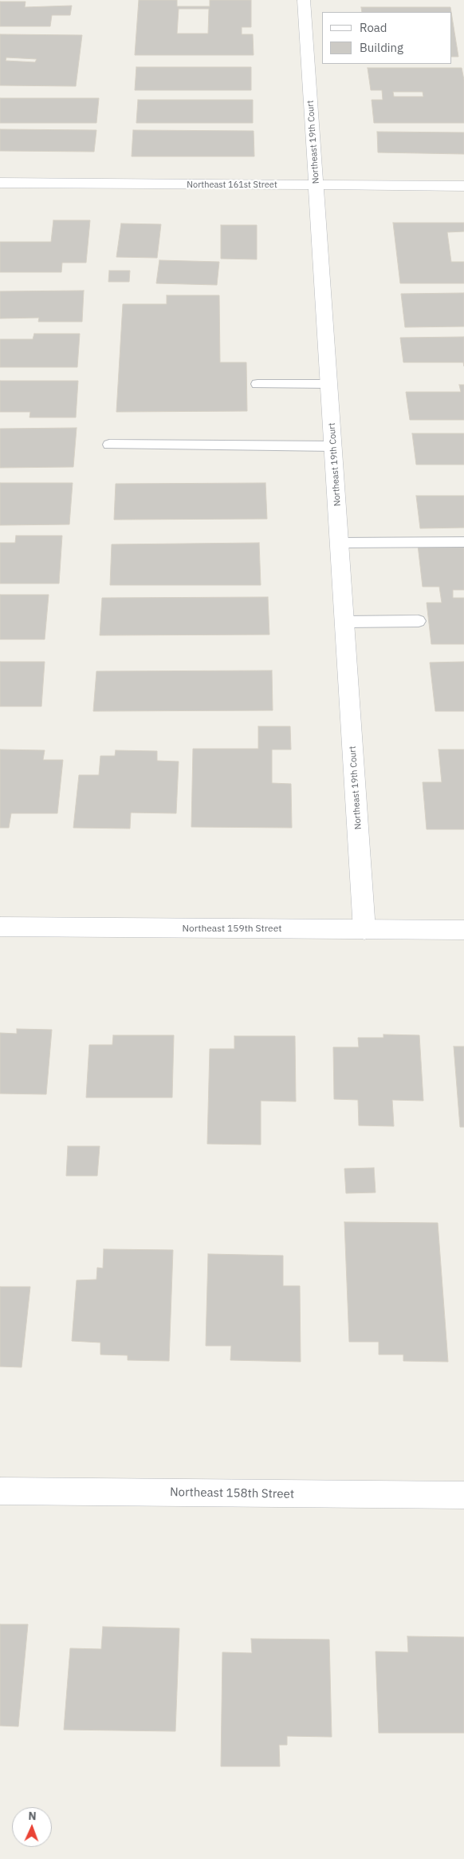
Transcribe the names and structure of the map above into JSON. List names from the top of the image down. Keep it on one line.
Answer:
{"streets":{"street":["Northeast 19th Court","Northeast 161st Street","Northeast 159th Street","Northeast 158th Street"]},"crossings":[["Northeast 19th Court","Northeast 161st Street"],["Northeast 19th Court","Northeast 159th Street"]],"legend":["Road","Building"],"north":"top"}
